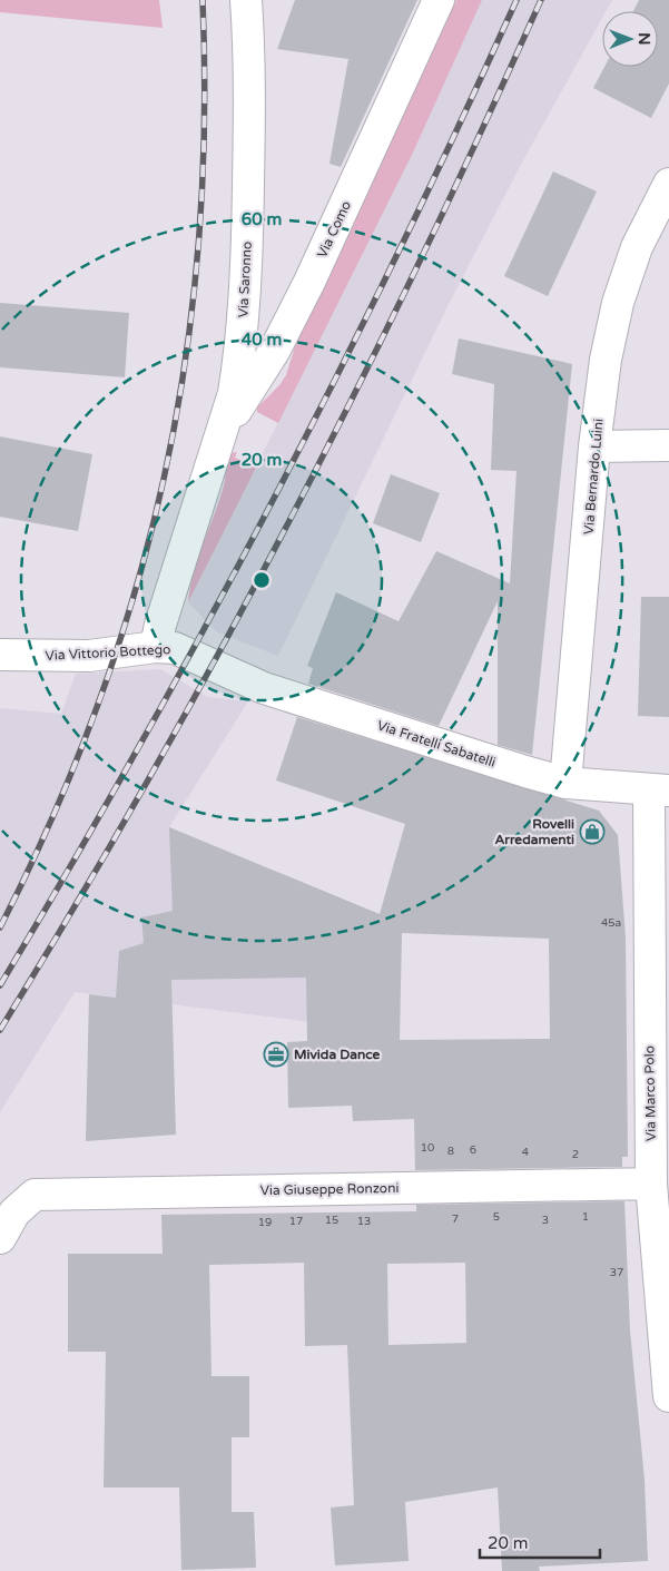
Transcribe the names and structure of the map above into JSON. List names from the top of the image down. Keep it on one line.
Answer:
{"streets":{"street":["Via Como","Via Saronno","Via Bernardo Luini","Via Vittorio Bottego","Via Fratelli Sabatelli","Via Marco Polo","Via Giuseppe Ronzoni"]},"crossings":[["Via Como","Via Saronno"],["Via Saronno","Via Vittorio Bottego"],["Via Bernardo Luini","Via Fratelli Sabatelli"],["Via Vittorio Bottego","Via Fratelli Sabatelli"],["Via Fratelli Sabatelli","Via Marco Polo"],["Via Marco Polo","Via Giuseppe Ronzoni"]],"places":{"shop":["Rovelli Arredamenti"],"office":["Mivida Dance"]},"house_numbers":["45a","10","6","8","4","2","5","1","7","15","3","17","13","19","37"],"scale_bar":"20 m","north":"right","rings":["60 m","40 m","20 m"]}
